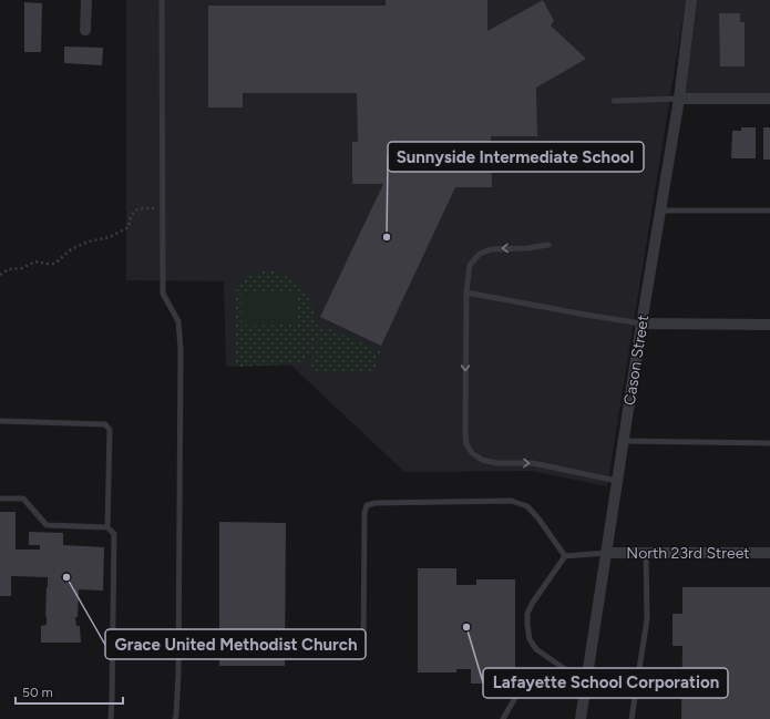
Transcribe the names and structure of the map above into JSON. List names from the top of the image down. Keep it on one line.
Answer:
{"streets":{"street":["Cason Street","North 23rd Street"]},"crossings":[["Cason Street","North 23rd Street"]],"places":["Sunnyside Intermediate School","Grace United Methodist Church","Lafayette School Corporation"],"scale_bar":"50 m"}
